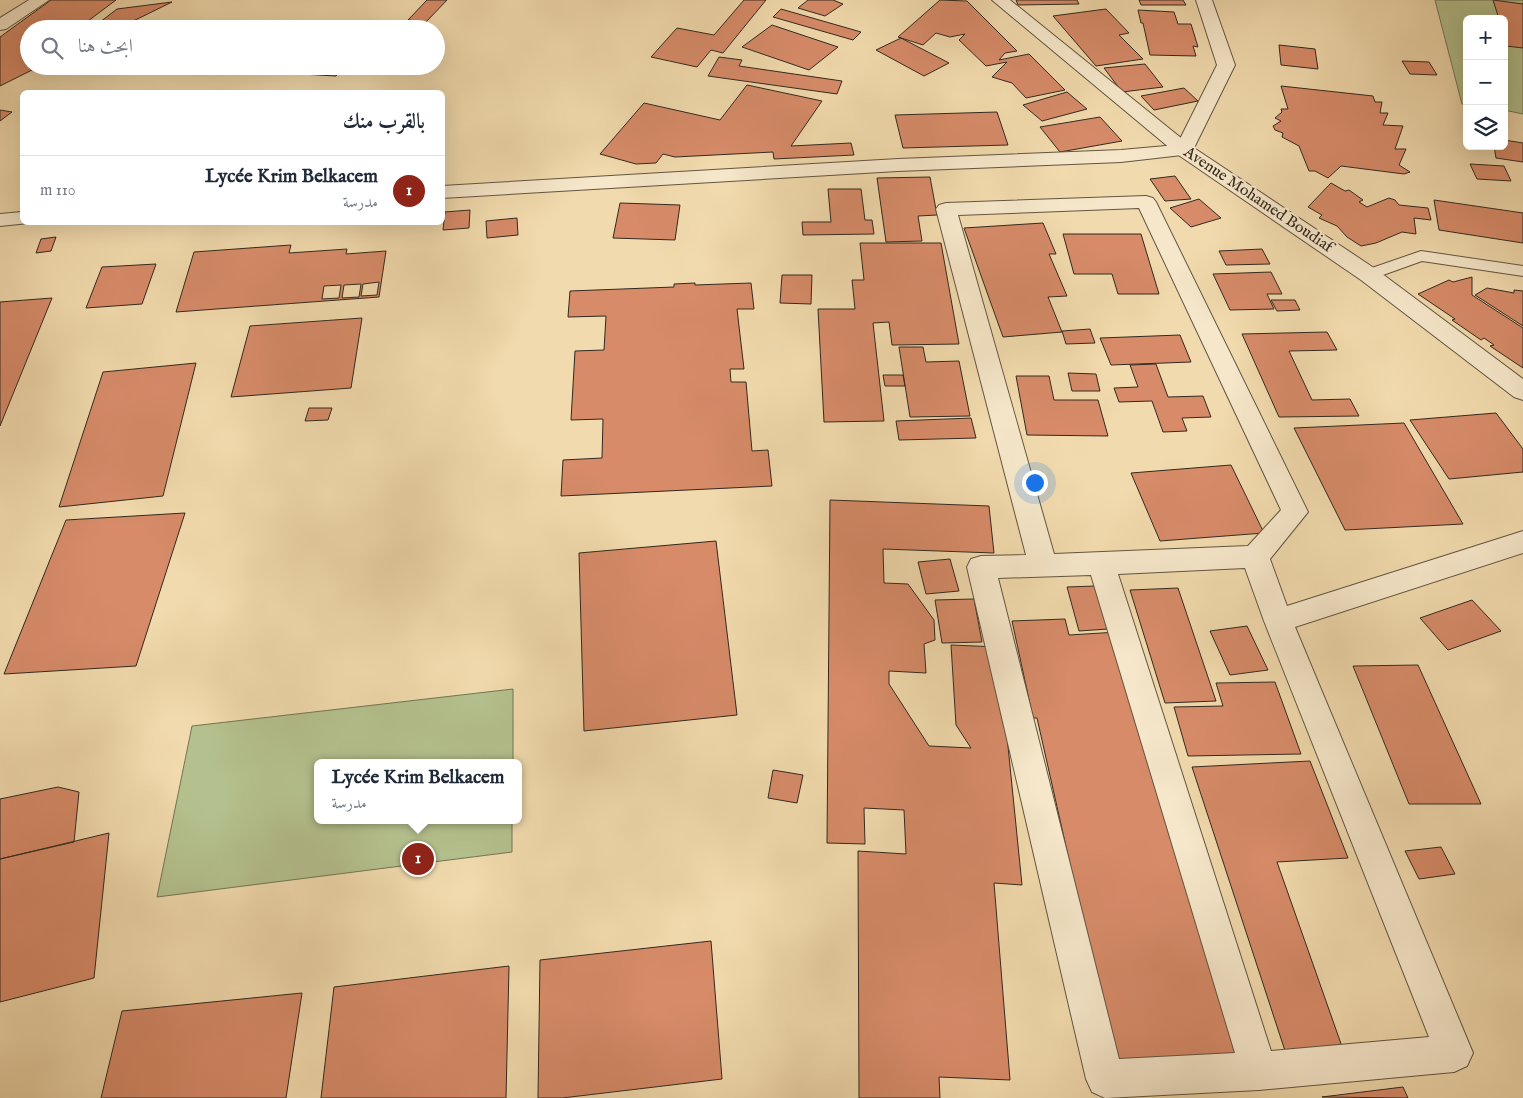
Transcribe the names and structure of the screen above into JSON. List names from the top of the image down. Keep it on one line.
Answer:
{"streets":{"street":["Avenue Mohamed Boudiaf"]},"page":{"map_buttons":["+","−"],"search":"ابحث هنا","heading":"بالقرب منك","list":[{"mark":"1","name":"Lycée Krim Belkacem","note":"مدرسة","value":"110 m"}],"popup":["Lycée Krim Belkacem","مدرسة"],"pins":"1"}}
